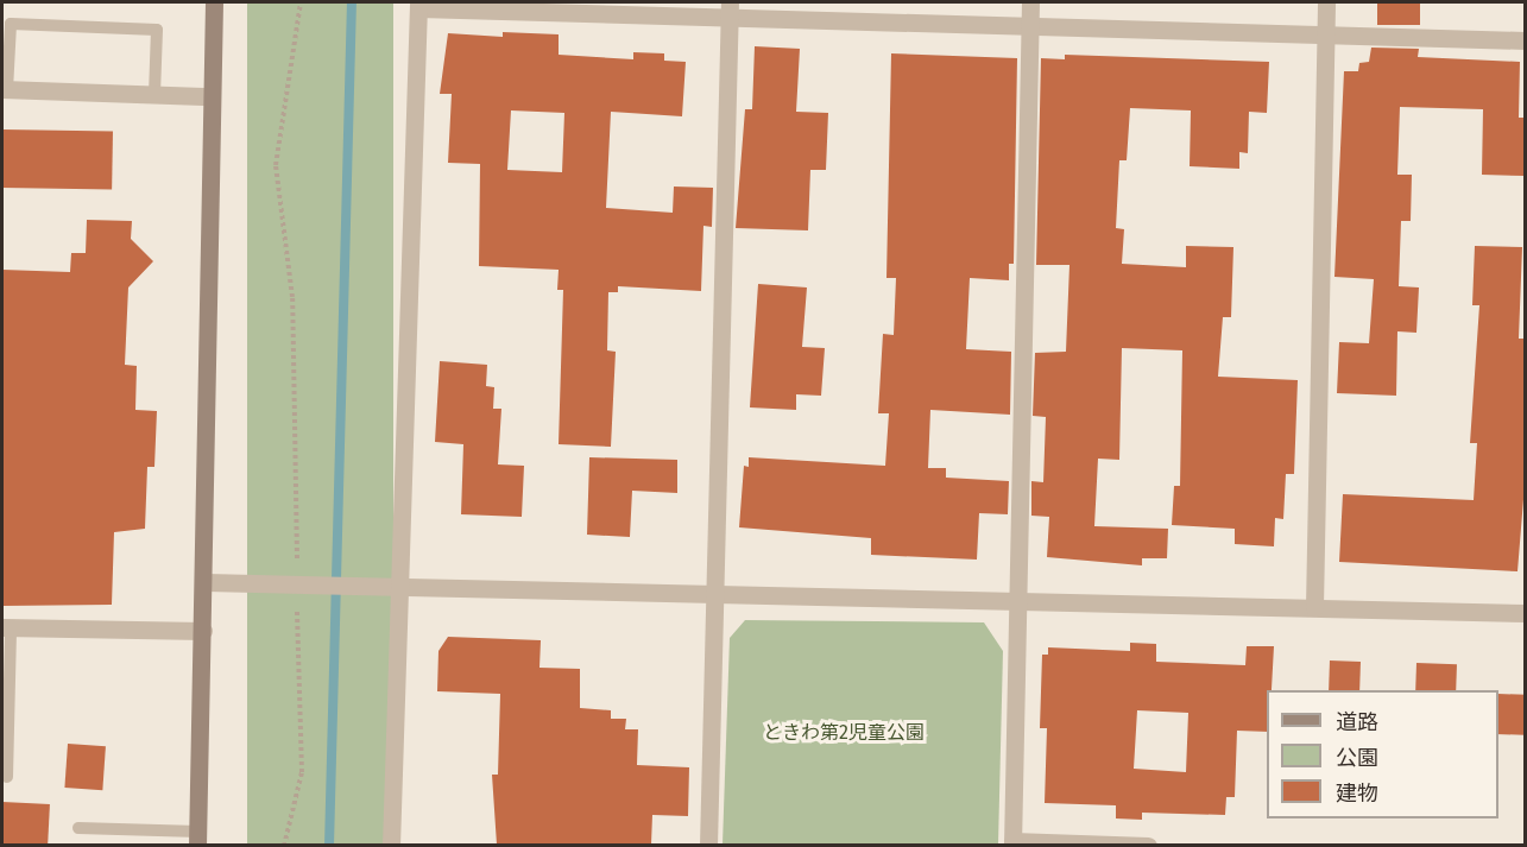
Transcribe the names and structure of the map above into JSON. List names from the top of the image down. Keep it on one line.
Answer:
{"parks":["ときわ第2児童公園"],"legend":["道路","公園","建物"]}
